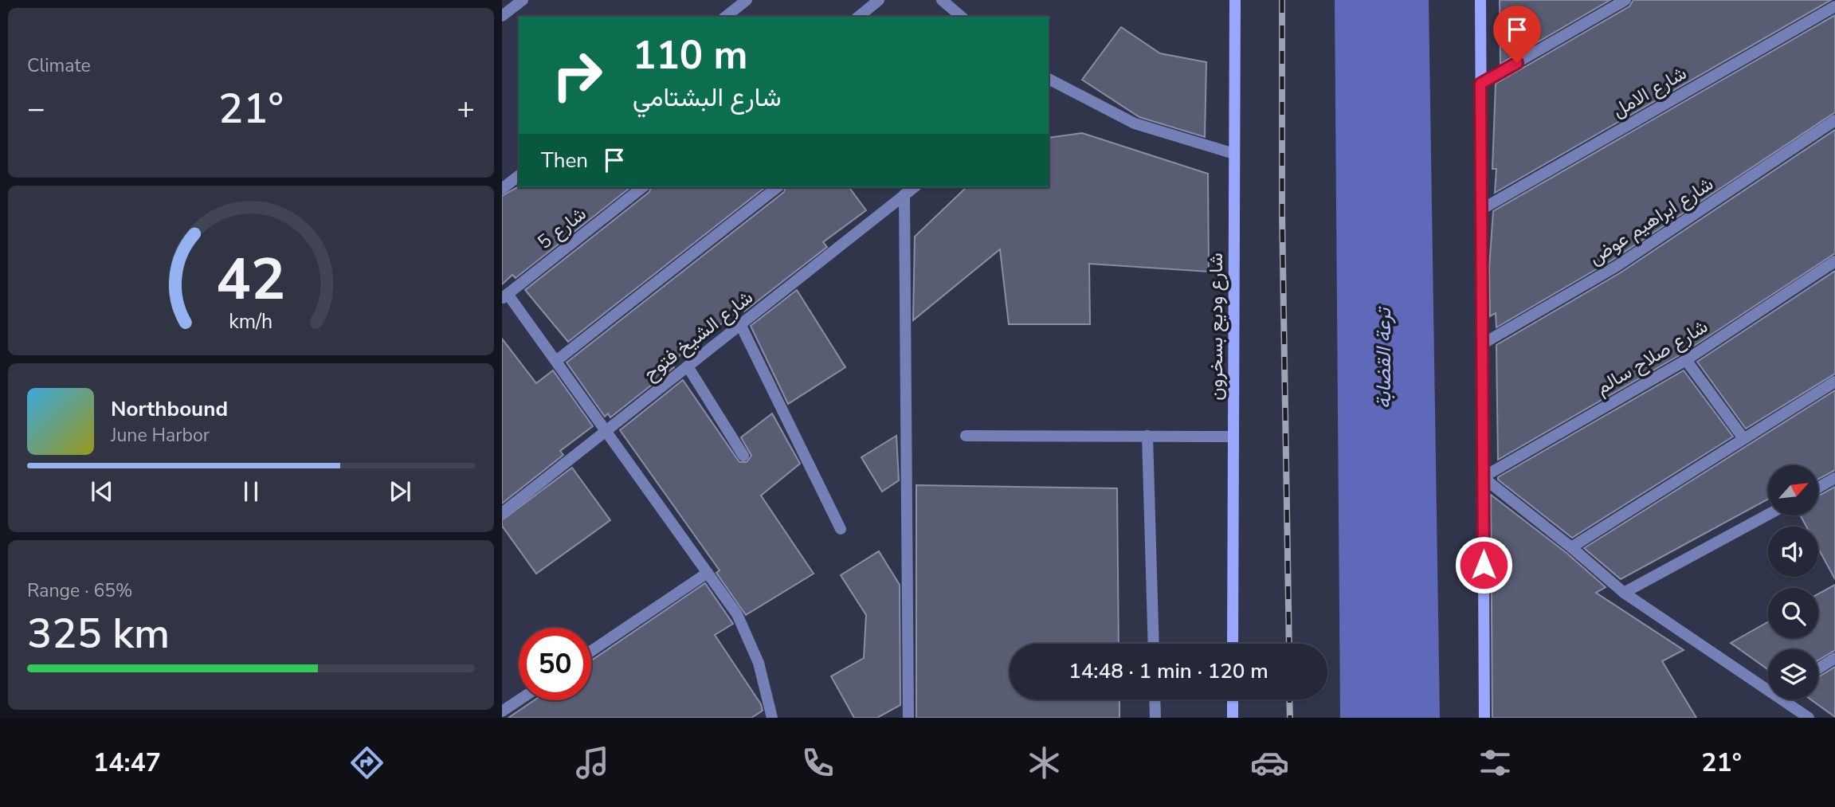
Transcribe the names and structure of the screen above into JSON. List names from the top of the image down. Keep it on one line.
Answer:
{"streets":{"main road":["شارع وديع بسخرون"],"street":["شارع الامل","شارع ابراهيم عوض","شارع 5","شارع الشيخ فتوح","شارع صلاح سالم"]},"water":["ترعة القضابة"],"north":"top right","page":{"tile":["Climate",["Range · 65%","325 km"]],"turn":["110 m","شارع البشتامي"],"heat":["−","21°","+"],"then":"Then","song":["Northbound","June Harbor"],"limit":"50","trip":"14:48 · 1 min · 120 m","tabs":["14:47","21°"],"gauge":["42","km/h"]}}
